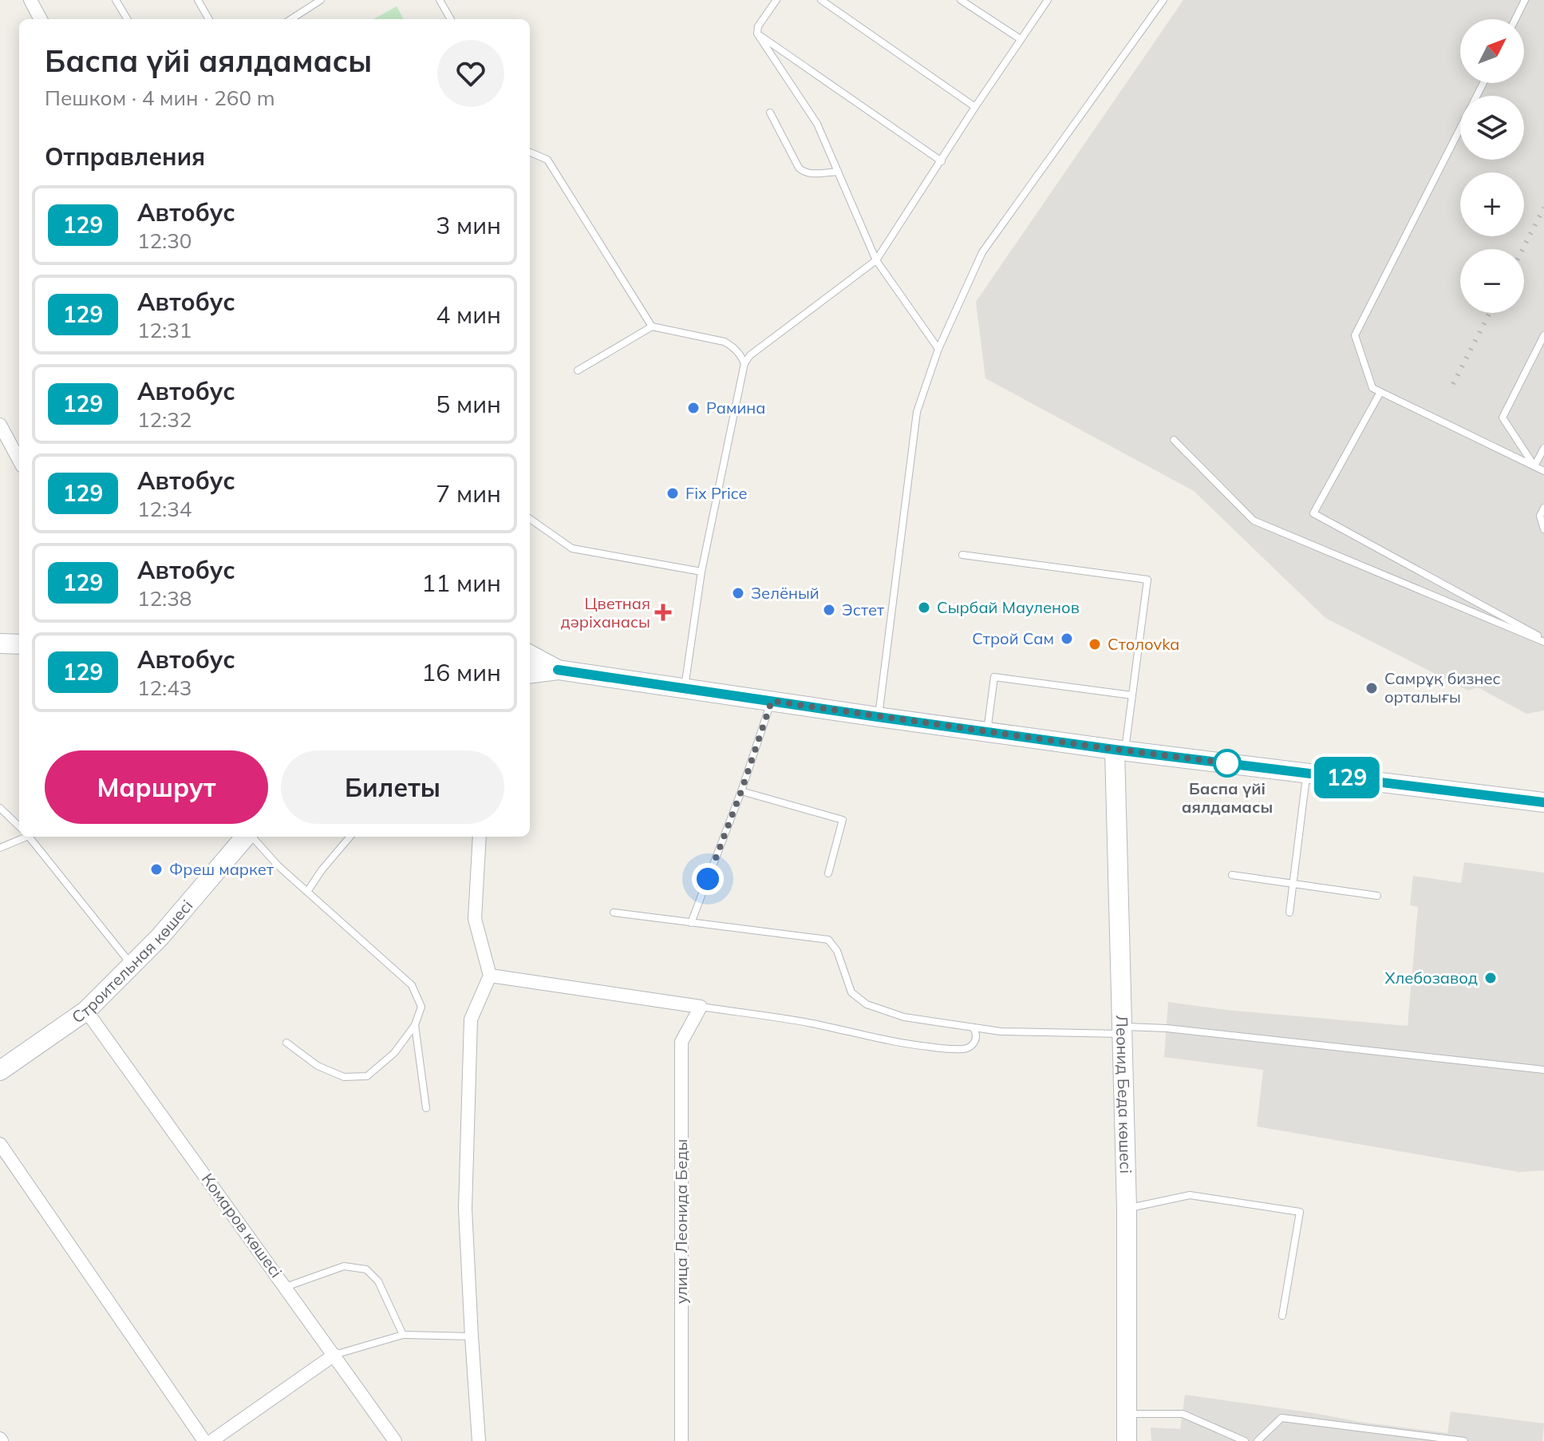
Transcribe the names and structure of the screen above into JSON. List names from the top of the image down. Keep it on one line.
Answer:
{"streets":{"main road":["Строительная көшесі","Леонид Беда көшесі"],"street":["улица Леонида Беды","Комаров көшесі"]},"crossings":[["Строительная көшесі","Комаров көшесі"]],"places":{"other":["Рамина","Fix Price","Зелёный","Сырбай Мауленов","Эстет","Строй Сам","Столоvka","Самрұқ бизнес орталығы","Баспа үйі аялдамасы","Фреш маркет","Хлебозавод"],"health":["Цветная дәріханасы"]},"lines":["bus line 129"],"north":"top right","page":{"on_map":"129","map_buttons":["+","−"],"heading":[["Баспа үйі аялдамасы","Пешком · 4 мин · 260 m"],"Отправления"],"list":[{"mark":"129","name":"Автобус","note":"12:30","value":"3 мин"},{"mark":"129","name":"Автобус","note":"12:31","value":"4 мин"},{"mark":"129","name":"Автобус","note":"12:32","value":"5 мин"},{"mark":"129","name":"Автобус","note":"12:34","value":"7 мин"},{"mark":"129","name":"Автобус","note":"12:38","value":"11 мин"},{"mark":"129","name":"Автобус","note":"12:43","value":"16 мин"}],"buttons":["Маршрут","Билеты"]}}
